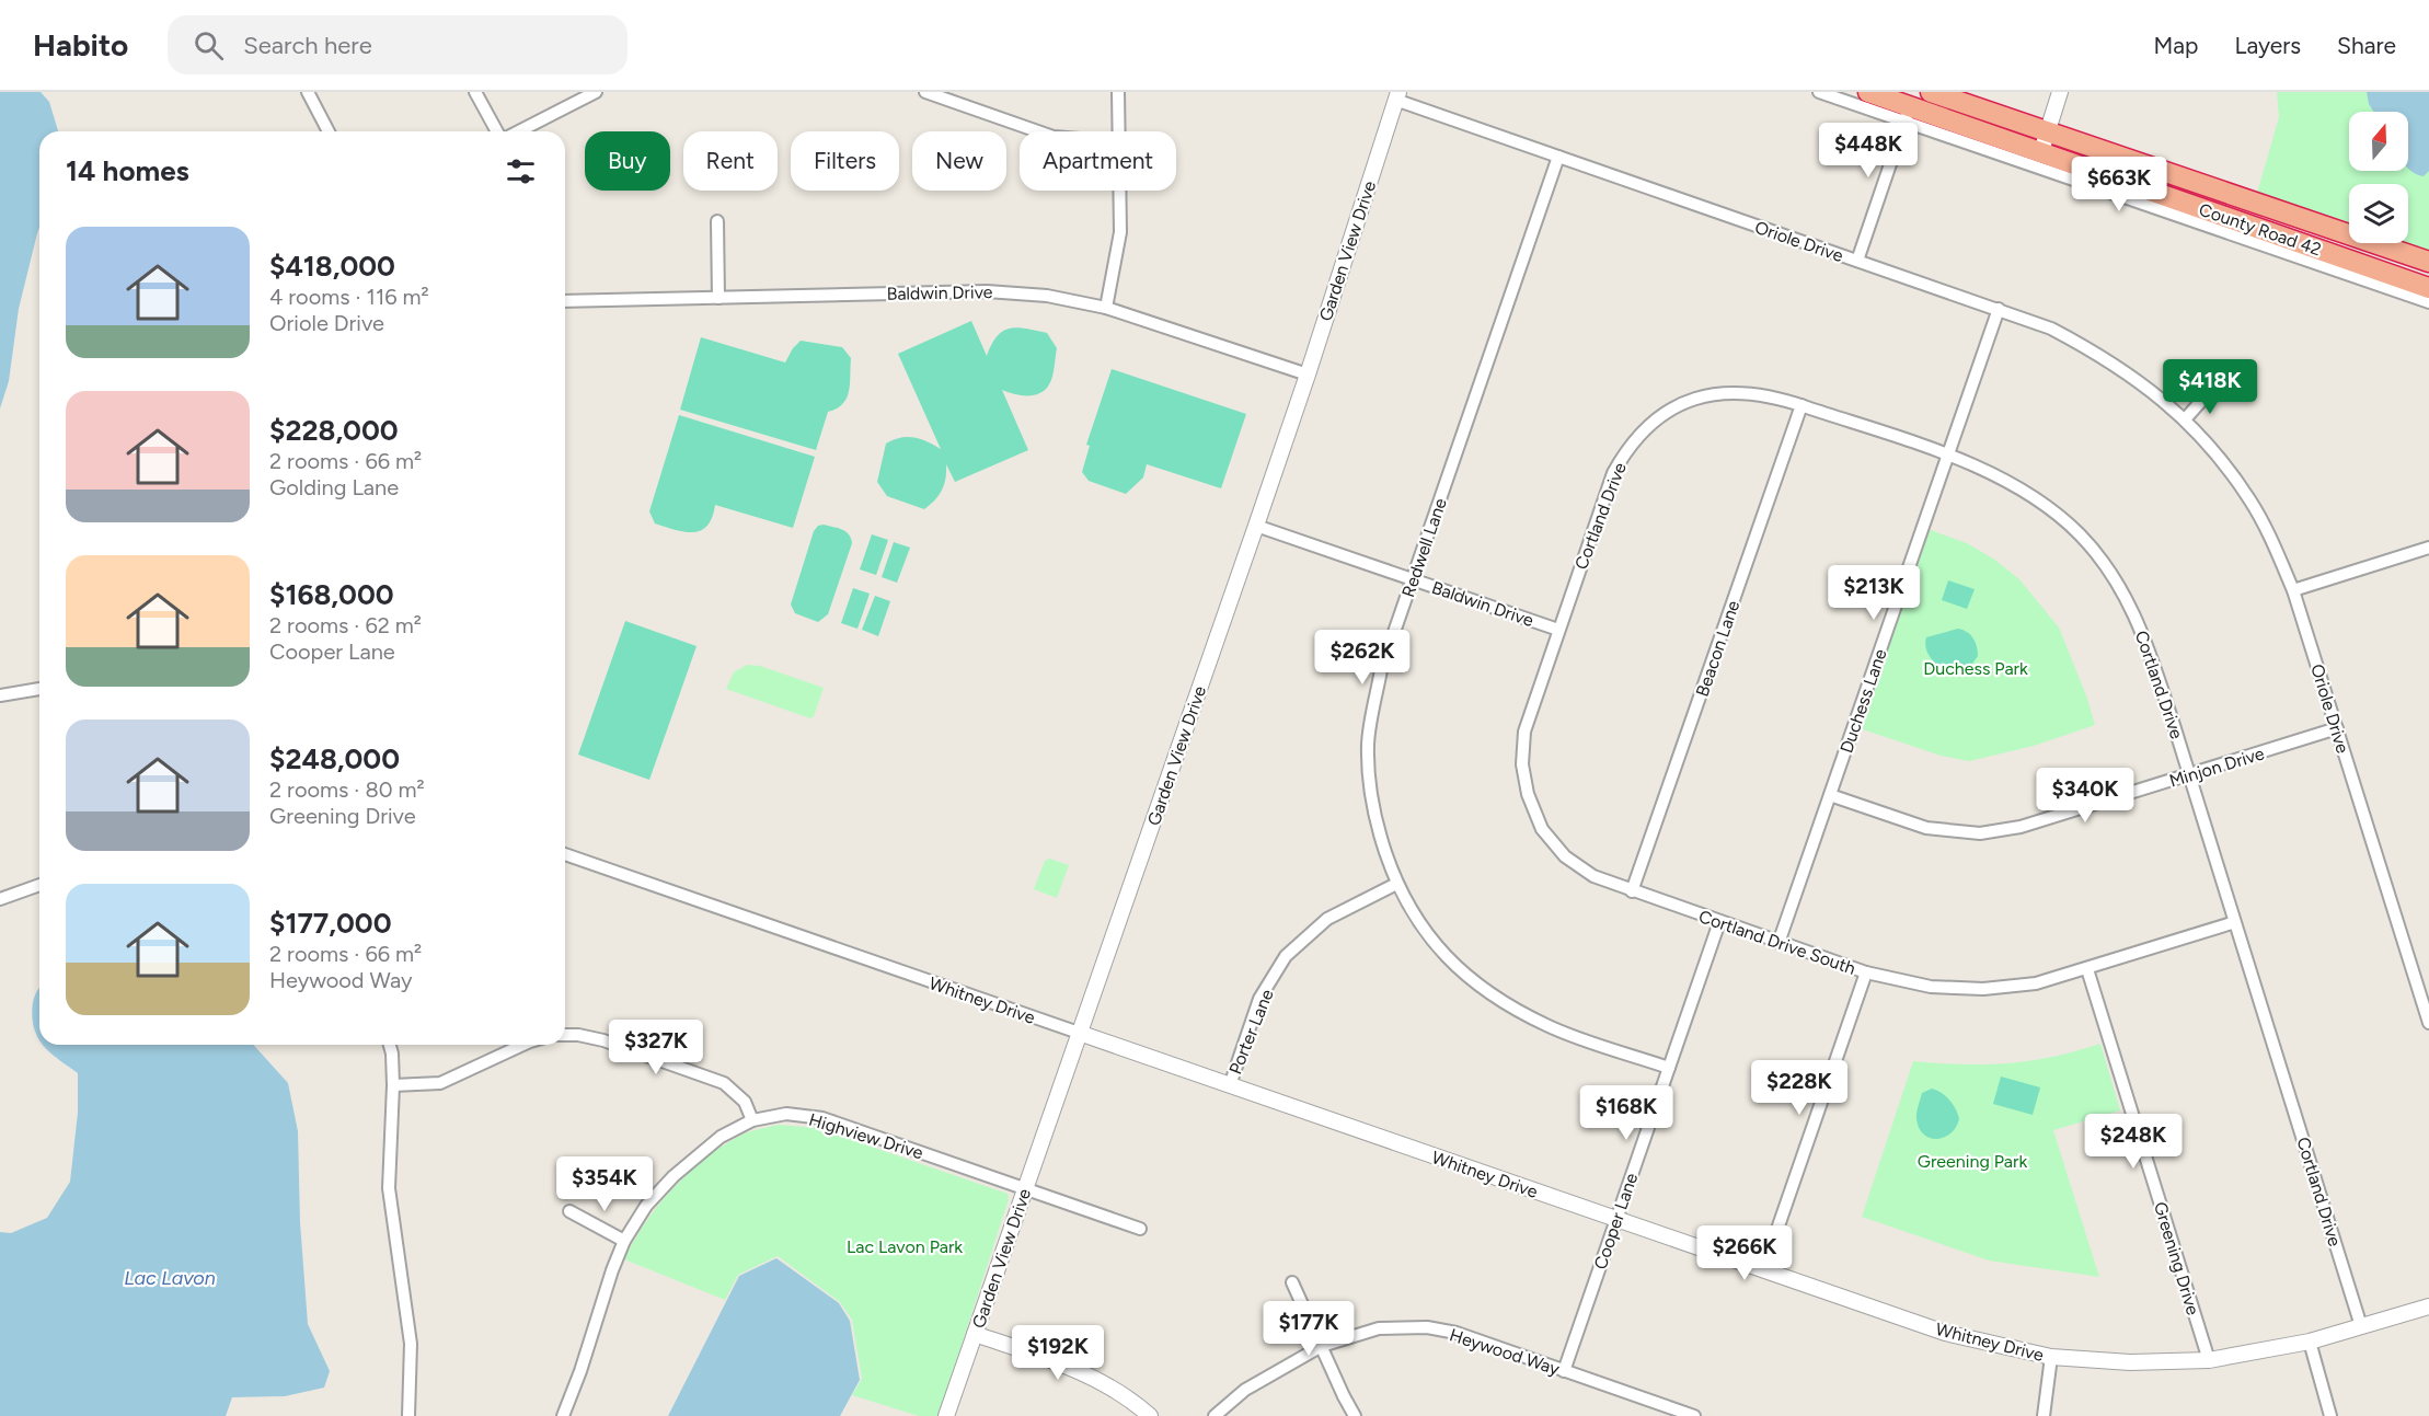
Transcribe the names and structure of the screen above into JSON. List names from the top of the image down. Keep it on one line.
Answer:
{"streets":{"highway":["County Road 42"],"street":["Oriole Drive","Garden View Drive","Baldwin Drive","Cortland Drive","Redwell Lane","Beacon Lane","Duchess Lane","Minjon Drive","Cortland Drive South","Whitney Drive","Porter Lane","Highview Drive","Cooper Lane","Greening Drive","Heywood Way"]},"crossings":[["Oriole Drive","Garden View Drive"],["Oriole Drive","Redwell Lane"],["Oriole Drive","Duchess Lane"],["Oriole Drive","Minjon Drive"],["Garden View Drive","Baldwin Drive"],["Garden View Drive","Whitney Drive"],["Garden View Drive","Highview Drive"],["Baldwin Drive","Cortland Drive"],["Baldwin Drive","Redwell Lane"],["Baldwin Drive","Cortland Drive South"],["Cortland Drive","Beacon Lane"],["Cortland Drive","Duchess Lane"],["Cortland Drive","Minjon Drive"],["Cortland Drive","Cortland Drive South"],["Cortland Drive","Whitney Drive"],["Redwell Lane","Porter Lane"],["Redwell Lane","Cooper Lane"],["Beacon Lane","Cortland Drive South"],["Duchess Lane","Minjon Drive"],["Duchess Lane","Cortland Drive South"],["Cortland Drive South","Cooper Lane"],["Cortland Drive South","Greening Drive"],["Whitney Drive","Porter Lane"],["Whitney Drive","Cooper Lane"],["Whitney Drive","Greening Drive"],["Cooper Lane","Heywood Way"]],"water":["Lac Lavon"],"parks":["Duchess Park","Greening Park","Lac Lavon Park"],"north":"top","page":{"header":"Habito","search":"Search here","nav":["Map","Layers","Share"],"price":["$448K","$663K","$418K","$213K","$262K","$340K","$327K","$228K","$168K","$248K","$354K","$266K","$177K","$192K"],"chip":["Buy","Rent","Filters","New","Apartment"],"heading":"14 homes","list":[{"name":"$418,000","note":"4 rooms · 116 m² · Oriole Drive"},{"name":"$228,000","note":"2 rooms · 66 m² · Golding Lane"},{"name":"$168,000","note":"2 rooms · 62 m² · Cooper Lane"},{"name":"$248,000","note":"2 rooms · 80 m² · Greening Drive"},{"name":"$177,000","note":"2 rooms · 66 m² · Heywood Way"}]}}
